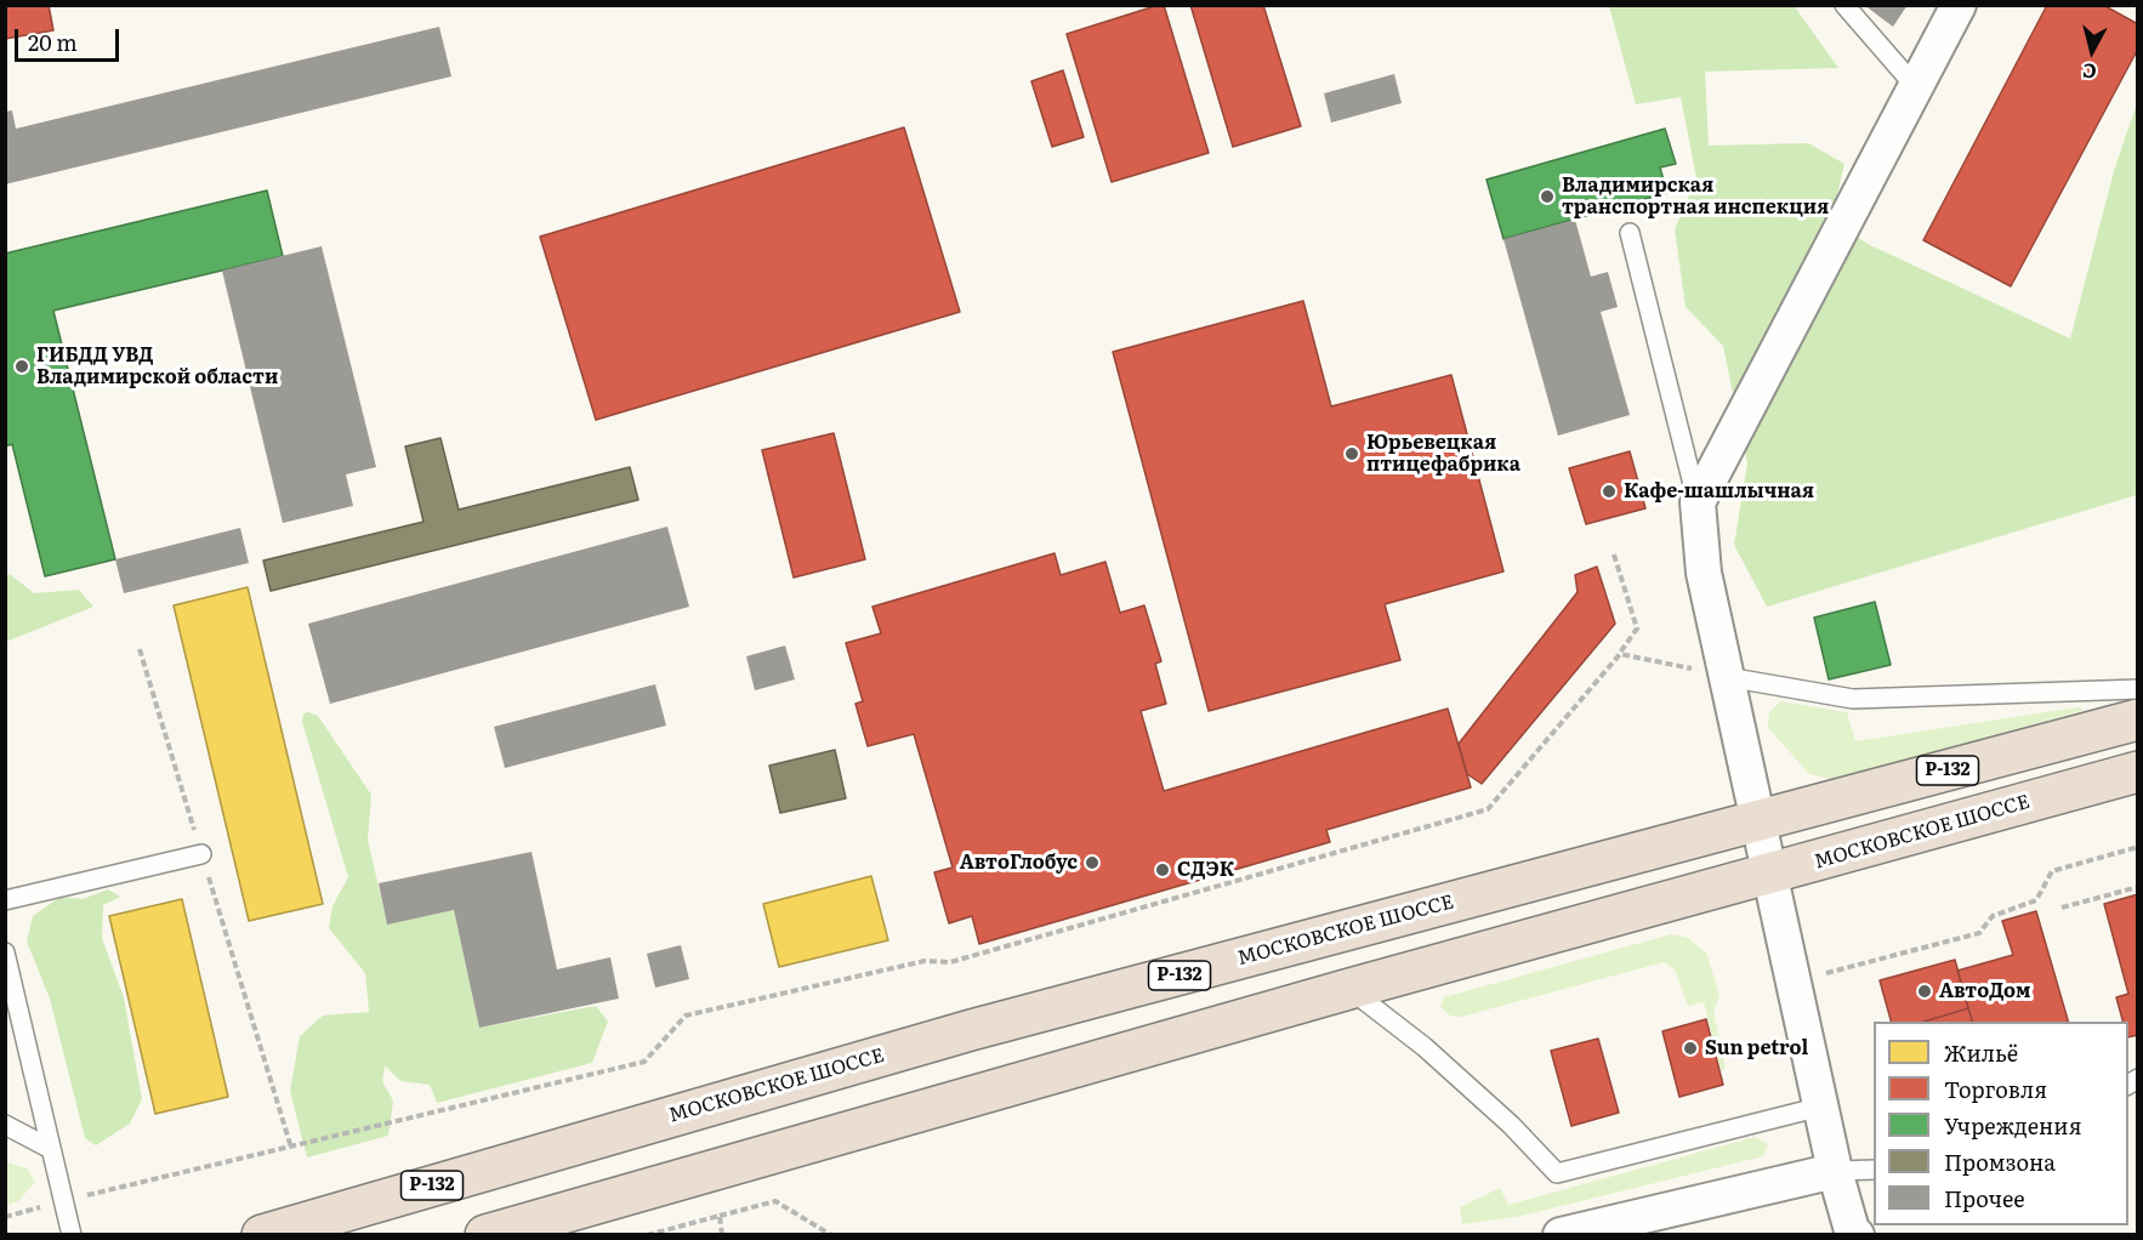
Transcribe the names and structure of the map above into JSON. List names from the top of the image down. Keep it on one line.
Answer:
{"streets":{"highway":["Р-132","МОСКОВСКОЕ ШОССЕ"]},"places":["Владимирская транспортная инспекция","ГИБДД УВД Владимирской области","Юрьевецкая птицефабрика","Кафе-шашлычная","АвтоГлобус","СДЭК","АвтоДом","Sun petrol"],"legend":["Жильё","Торговля","Учреждения","Промзона","Прочее"],"scale_bar":"20 m","north":"bottom"}
